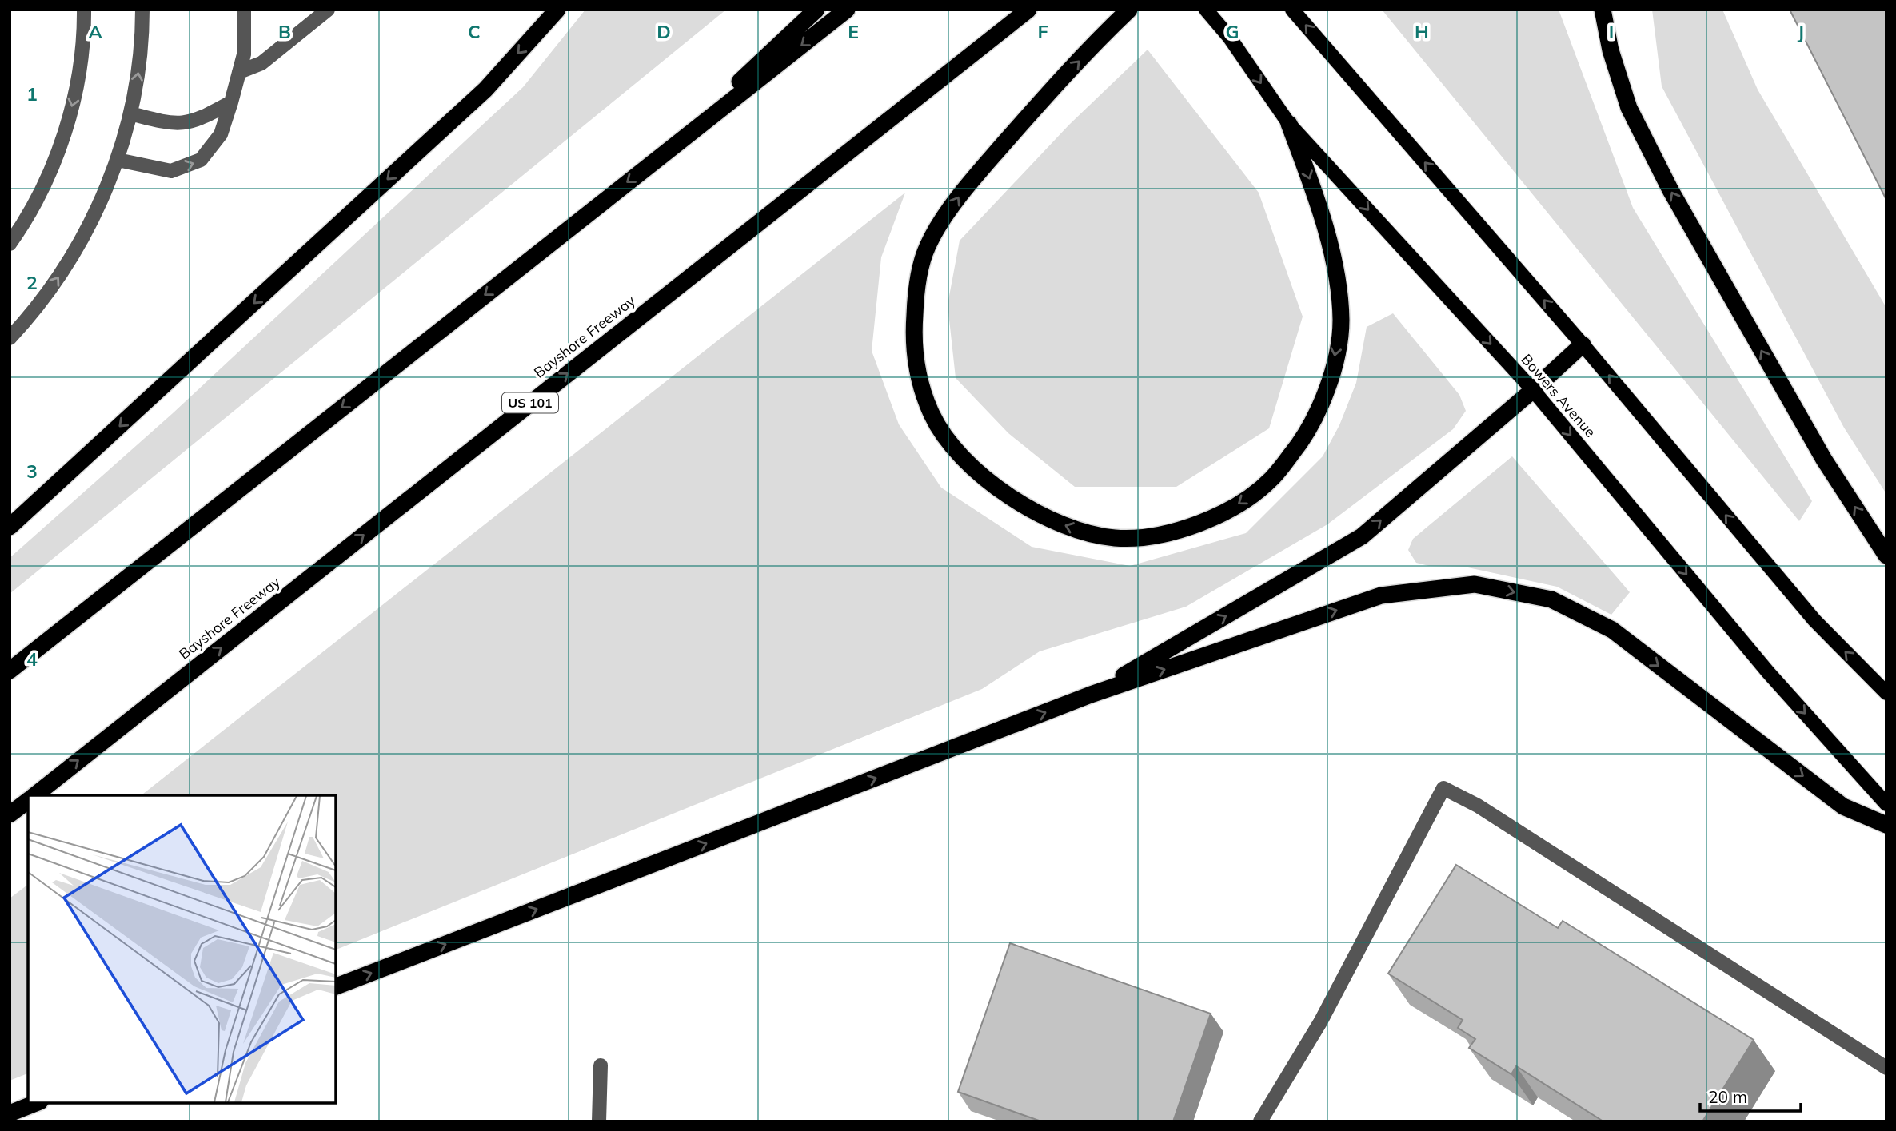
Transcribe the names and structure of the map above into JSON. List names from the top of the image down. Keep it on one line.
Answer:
{"streets":{"highway":["Bayshore Freeway","US 101"],"main road":["Bowers Avenue"]},"scale_bar":"20 m","grid":{"columns":["A","B","C","D","E","F","G","H","I","J"],"rows":["1","2","3","4"]}}
